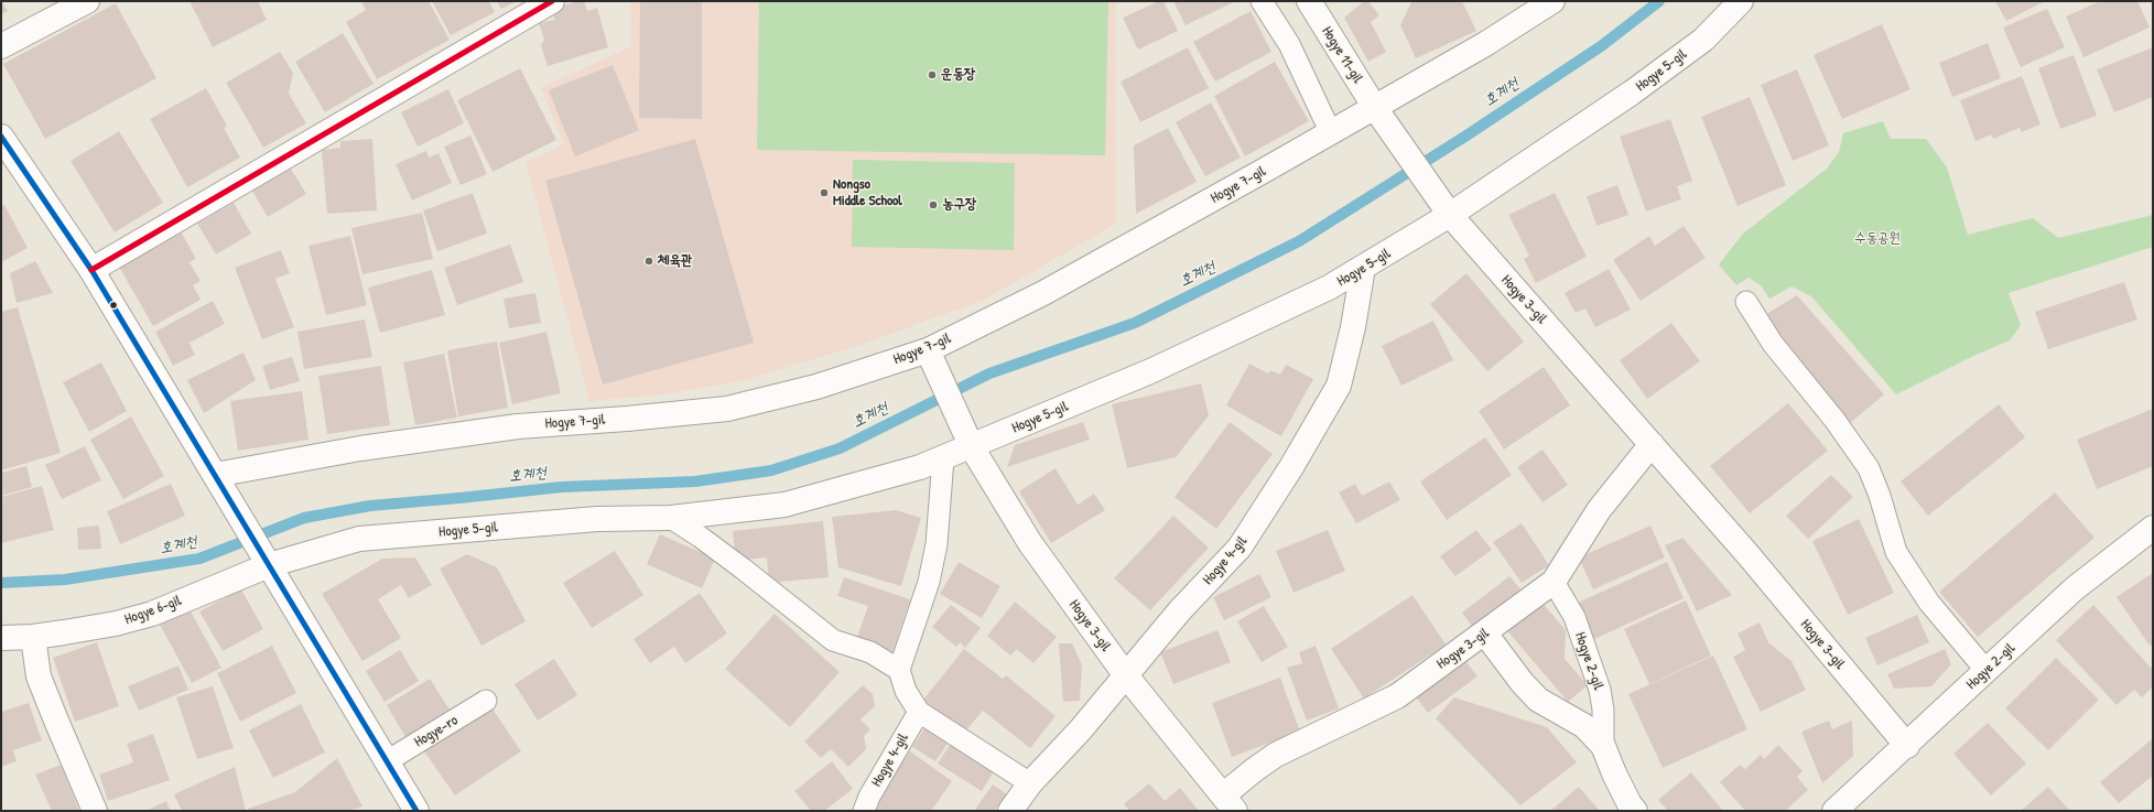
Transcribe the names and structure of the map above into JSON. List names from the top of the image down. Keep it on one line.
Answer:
{"streets":{"street":["Hogye 11-gil","Hogye 5-gil","Hogye 7-gil","Hogye 3-gil","Hogye 4-gil","Hogye 6-gil","Hogye 2-gil"],"lane":["Hogye-ro"]},"crossings":[["Hogye 11-gil","Hogye 7-gil"],["Hogye 11-gil","Hogye 3-gil"],["Hogye 5-gil","Hogye 3-gil"],["Hogye 5-gil","Hogye 4-gil"],["Hogye 5-gil","Hogye 6-gil"],["Hogye 7-gil","Hogye 3-gil"],["Hogye 3-gil","Hogye 4-gil"],["Hogye 3-gil","Hogye 2-gil"]],"water":["호계천"],"parks":["수동공원"],"places":["운동장","Nongso Middle School","농구장","체육관"]}
